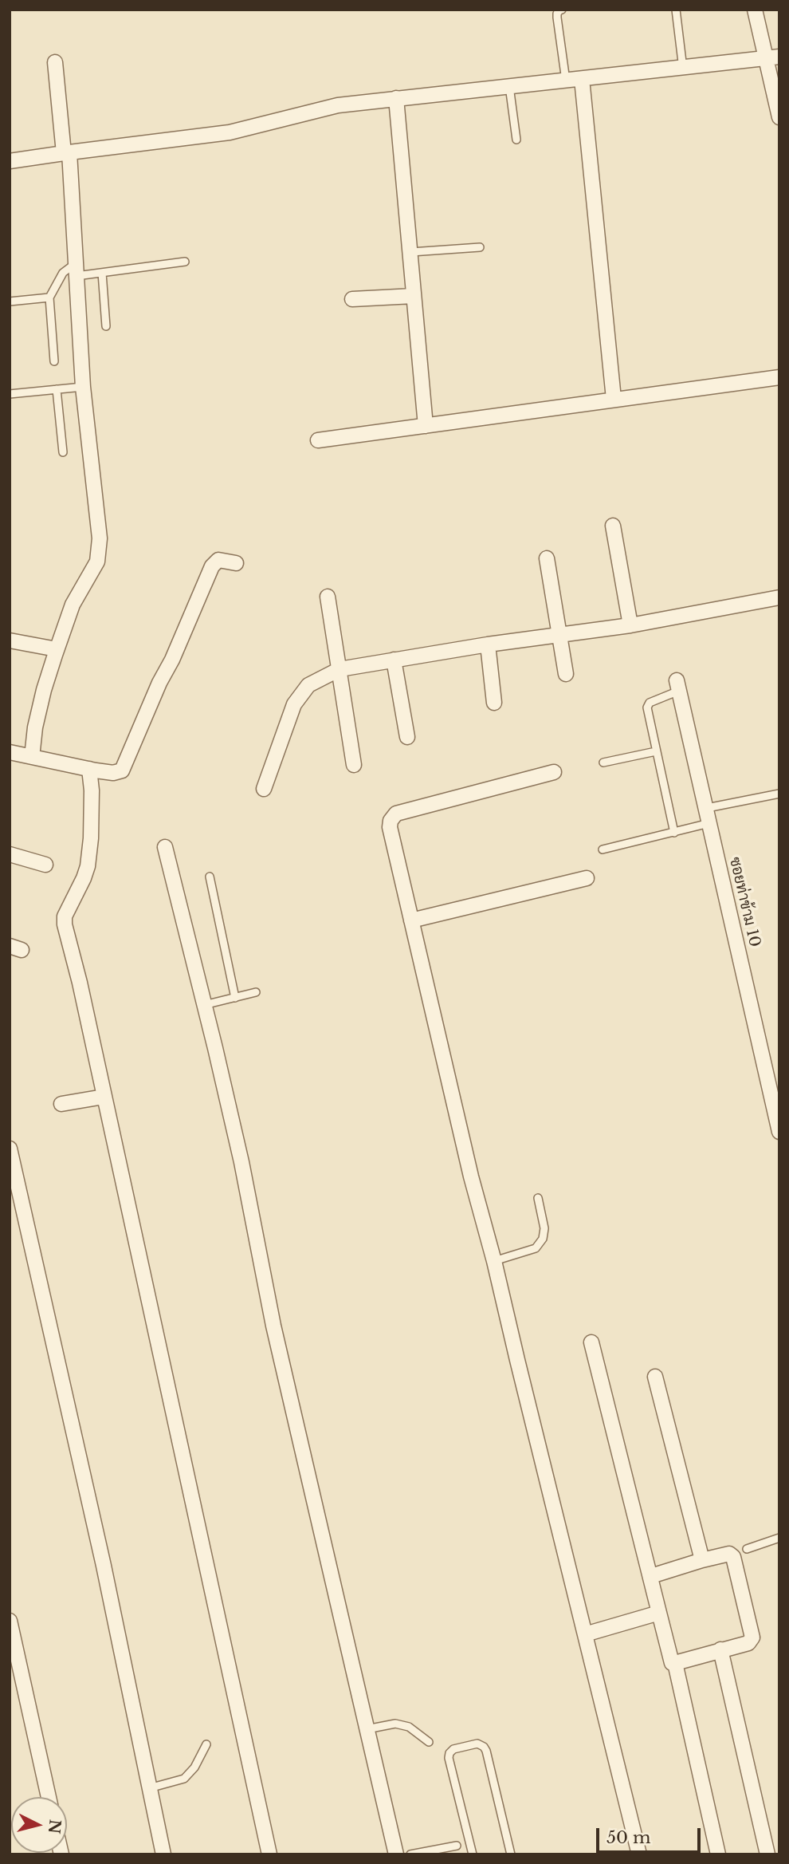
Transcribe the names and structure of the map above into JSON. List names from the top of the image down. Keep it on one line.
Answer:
{"streets":{"street":["ซอยท่าข้าม 10"]},"scale_bar":"50 m","north":"right"}
